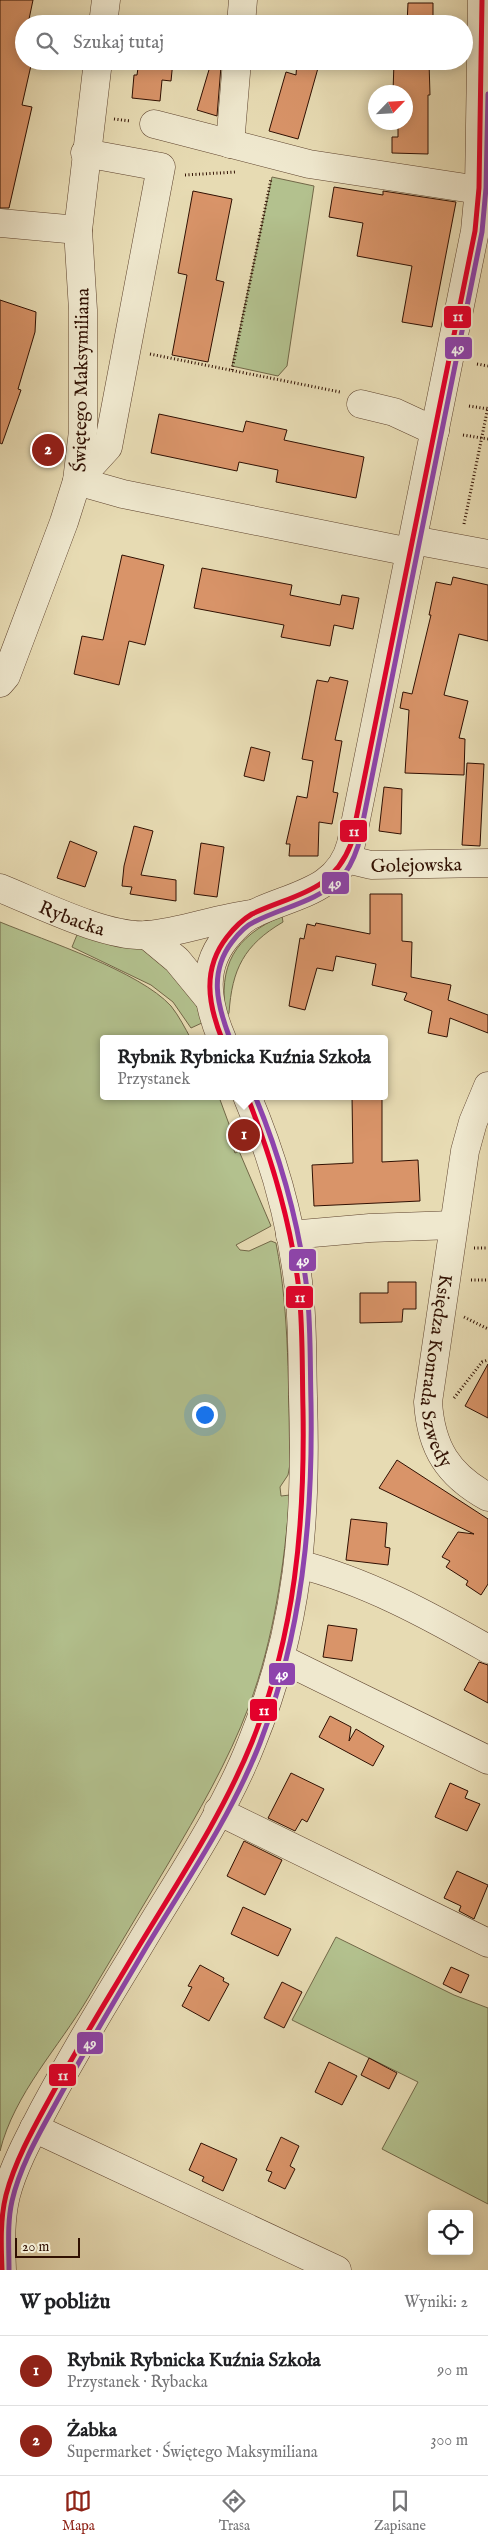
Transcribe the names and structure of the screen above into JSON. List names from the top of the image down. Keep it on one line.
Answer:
{"streets":{"street":["Świętego Maksymiliana","Golejowska","Rybacka","Księdza Konrada Szwedy"]},"lines":["transit line 11","transit line 49"],"scale_bar":"20 m","north":"top right","page":{"search":"Szukaj tutaj","pins":["2","1"],"popup":["Rybnik Rybnicka Kuźnia Szkoła","Przystanek"],"scale":"20 m","heading":["W pobliżu","Wyniki: 2"],"list":[{"mark":"1","name":"Rybnik Rybnicka Kuźnia Szkoła","note":"Przystanek · Rybacka","value":"90 m"},{"mark":"2","name":"Żabka","note":"Supermarket · Świętego Maksymiliana","value":"300 m"}],"nav":["Mapa","Trasa","Zapisane"]}}
